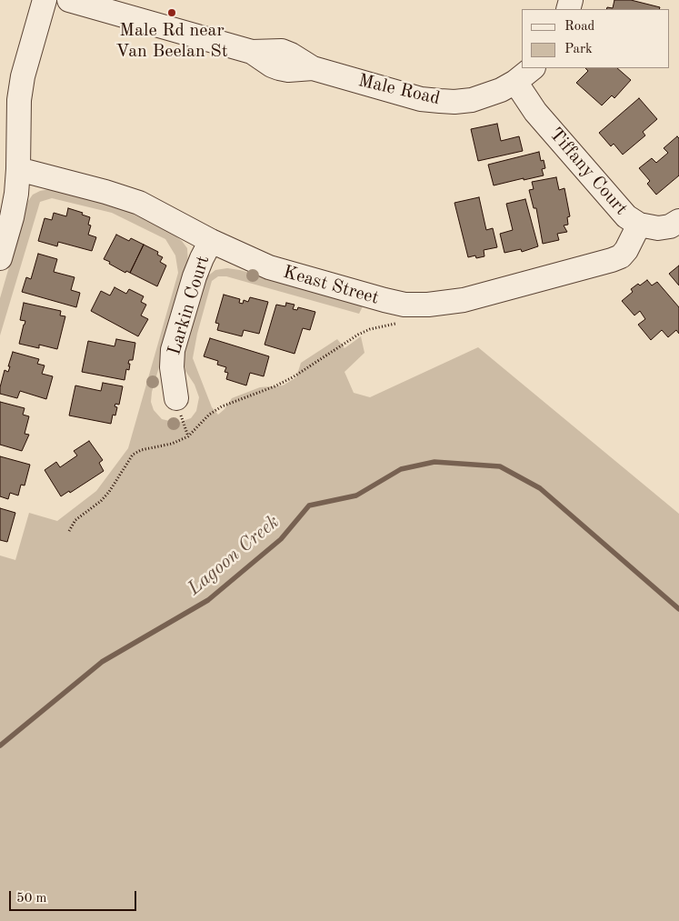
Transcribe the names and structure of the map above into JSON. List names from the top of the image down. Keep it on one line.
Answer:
{"streets":{"street":["Male Road","Tiffany Court","Keast Street","Larkin Court"]},"crossings":[["Male Road","Tiffany Court"],["Tiffany Court","Keast Street"],["Keast Street","Larkin Court"]],"water":["Lagoon Creek"],"places":["Male Rd near Van Beelan St"],"legend":["Road","Park"],"scale_bar":"50 m"}
